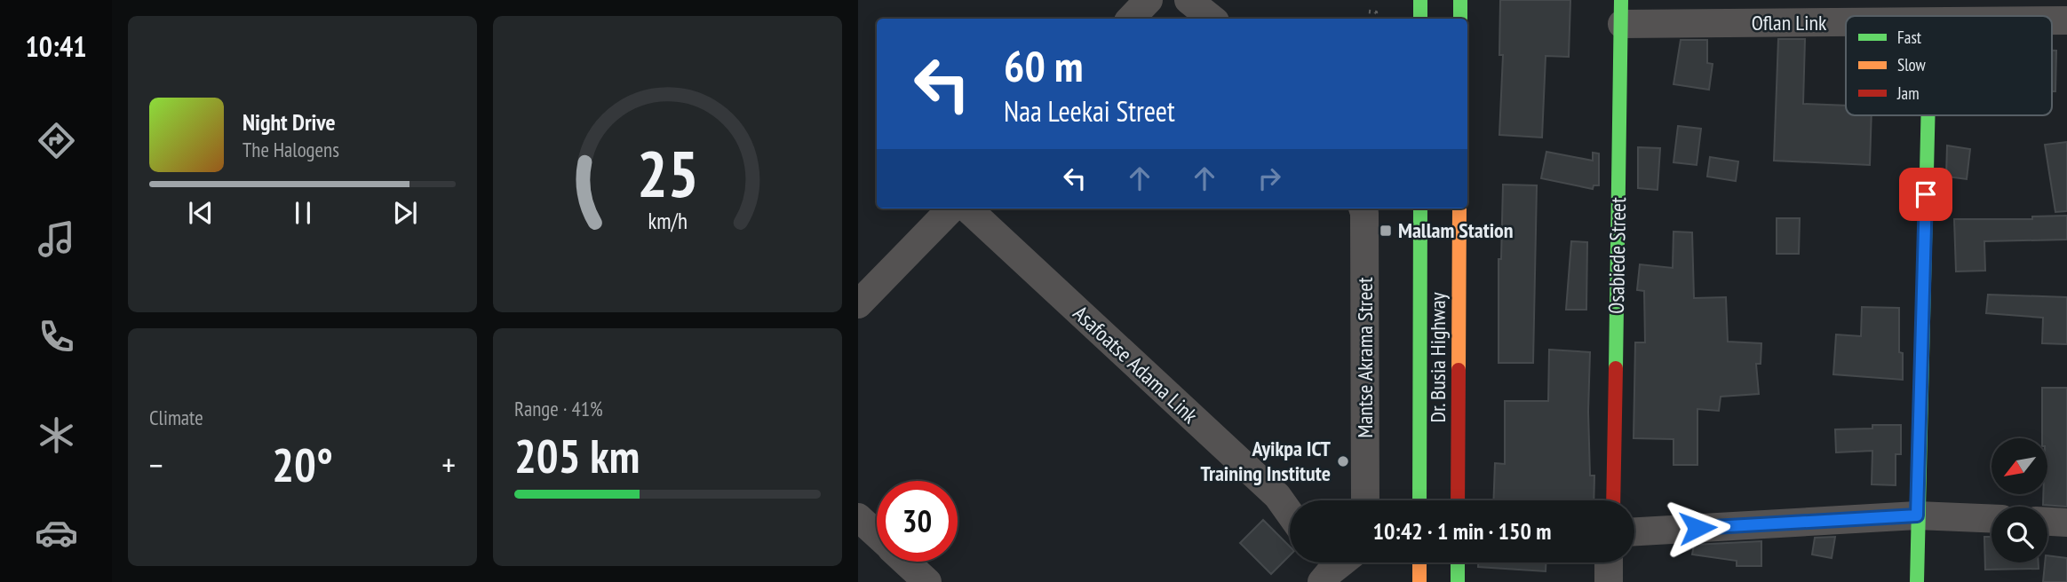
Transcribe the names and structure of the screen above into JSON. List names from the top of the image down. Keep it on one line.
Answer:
{"streets":{"main road":["Osabiede Street","Dr. Busia Highway"],"street":["Oflan Link","Mantse Akrama Street","Asafoatse Adama Link"]},"crossings":[["Oflan Link","Osabiede Street"]],"places":{"transit":["Mallam Station"],"other":["Ayikpa ICT Training Institute"]},"legend":["Fast","Slow","Jam"],"north":"bottom left","page":{"tabs":"10:41","turn":["60 m","Naa Leekai Street"],"song":["Night Drive","The Halogens"],"tile":["Climate",["Range · 41%","205 km"]],"heat":["−","20°","+"],"limit":"30","trip":"10:42 · 1 min · 150 m","gauge":["25","km/h"]}}
